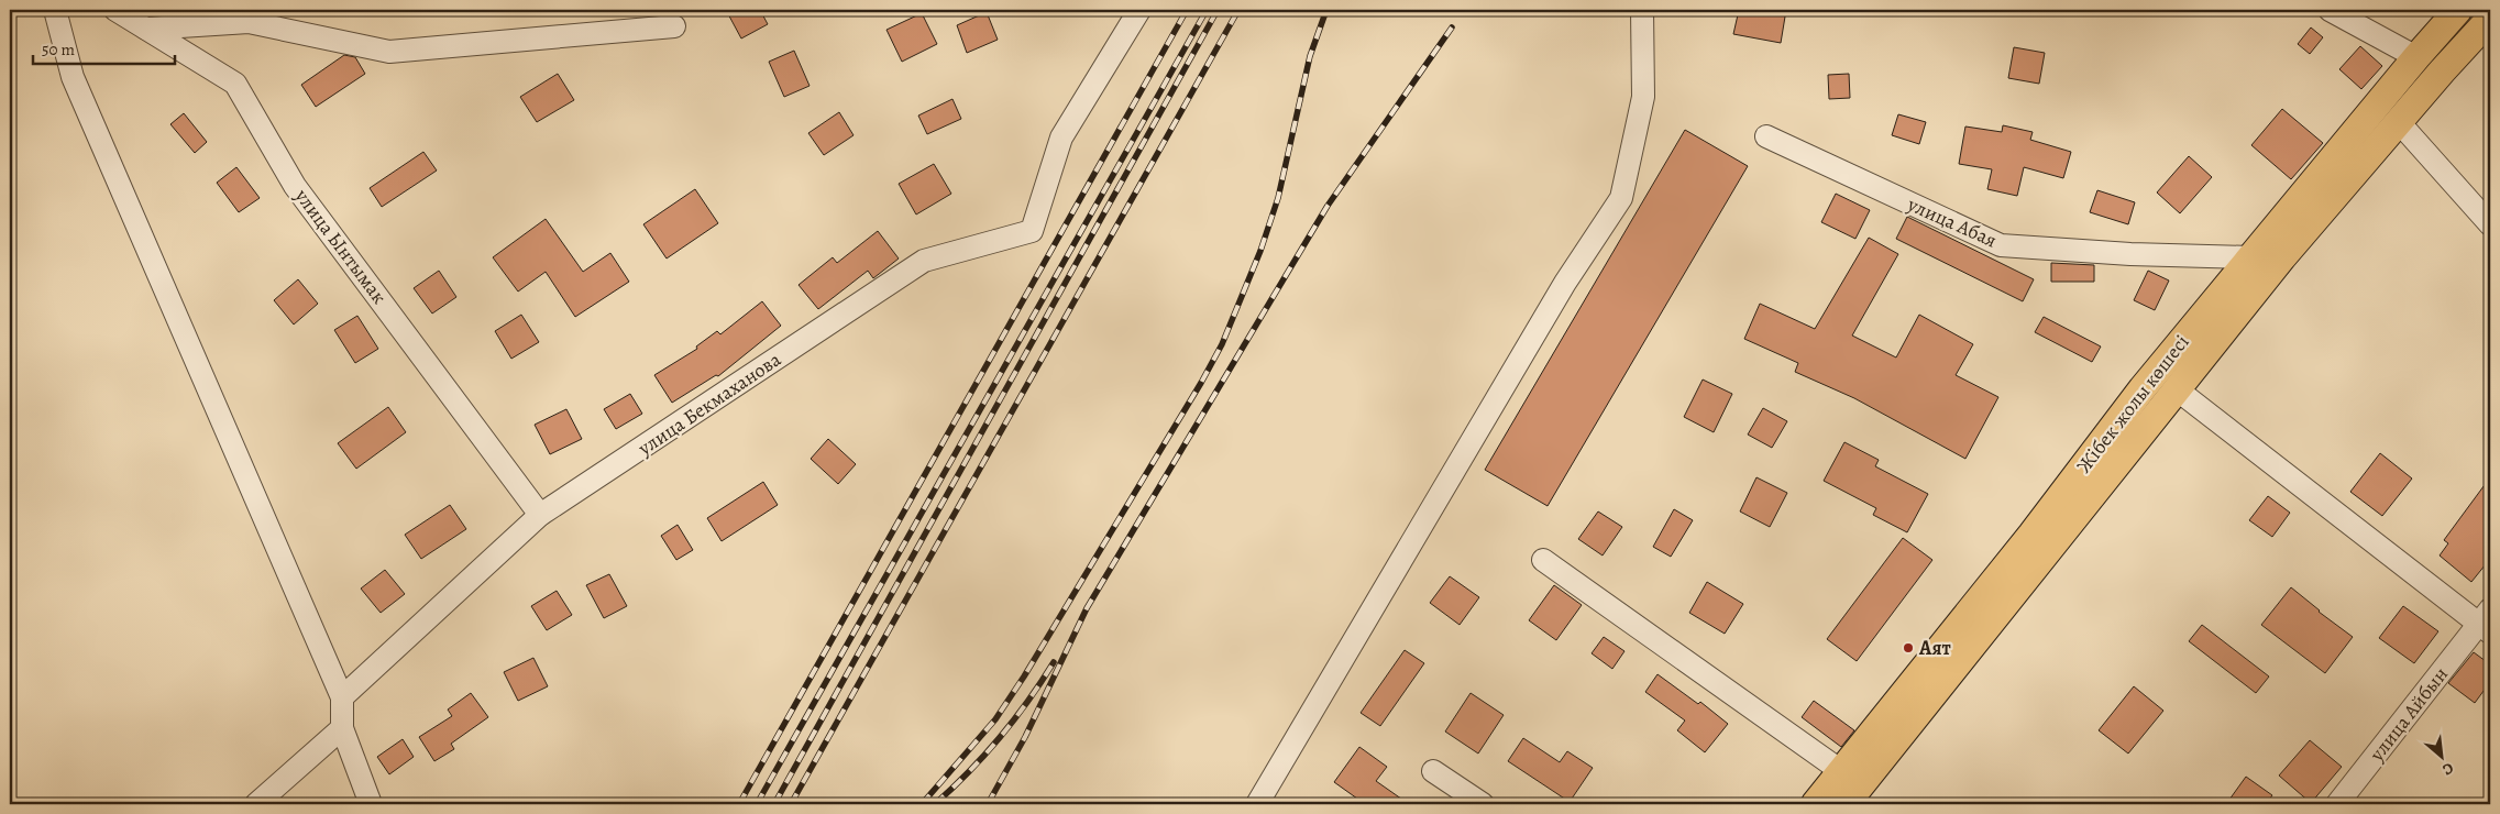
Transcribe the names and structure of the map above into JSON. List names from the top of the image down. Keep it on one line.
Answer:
{"streets":{"main road":["Жібек жолы көшесі"],"street":["улица Абая","улица Ынтымак","улица Бекмаханова","улица Айбын"]},"crossings":[["улица Абая","Жібек жолы көшесі"],["улица Ынтымак","улица Бекмаханова"]],"places":["Аят"],"scale_bar":"50 m","north":"bottom right"}
